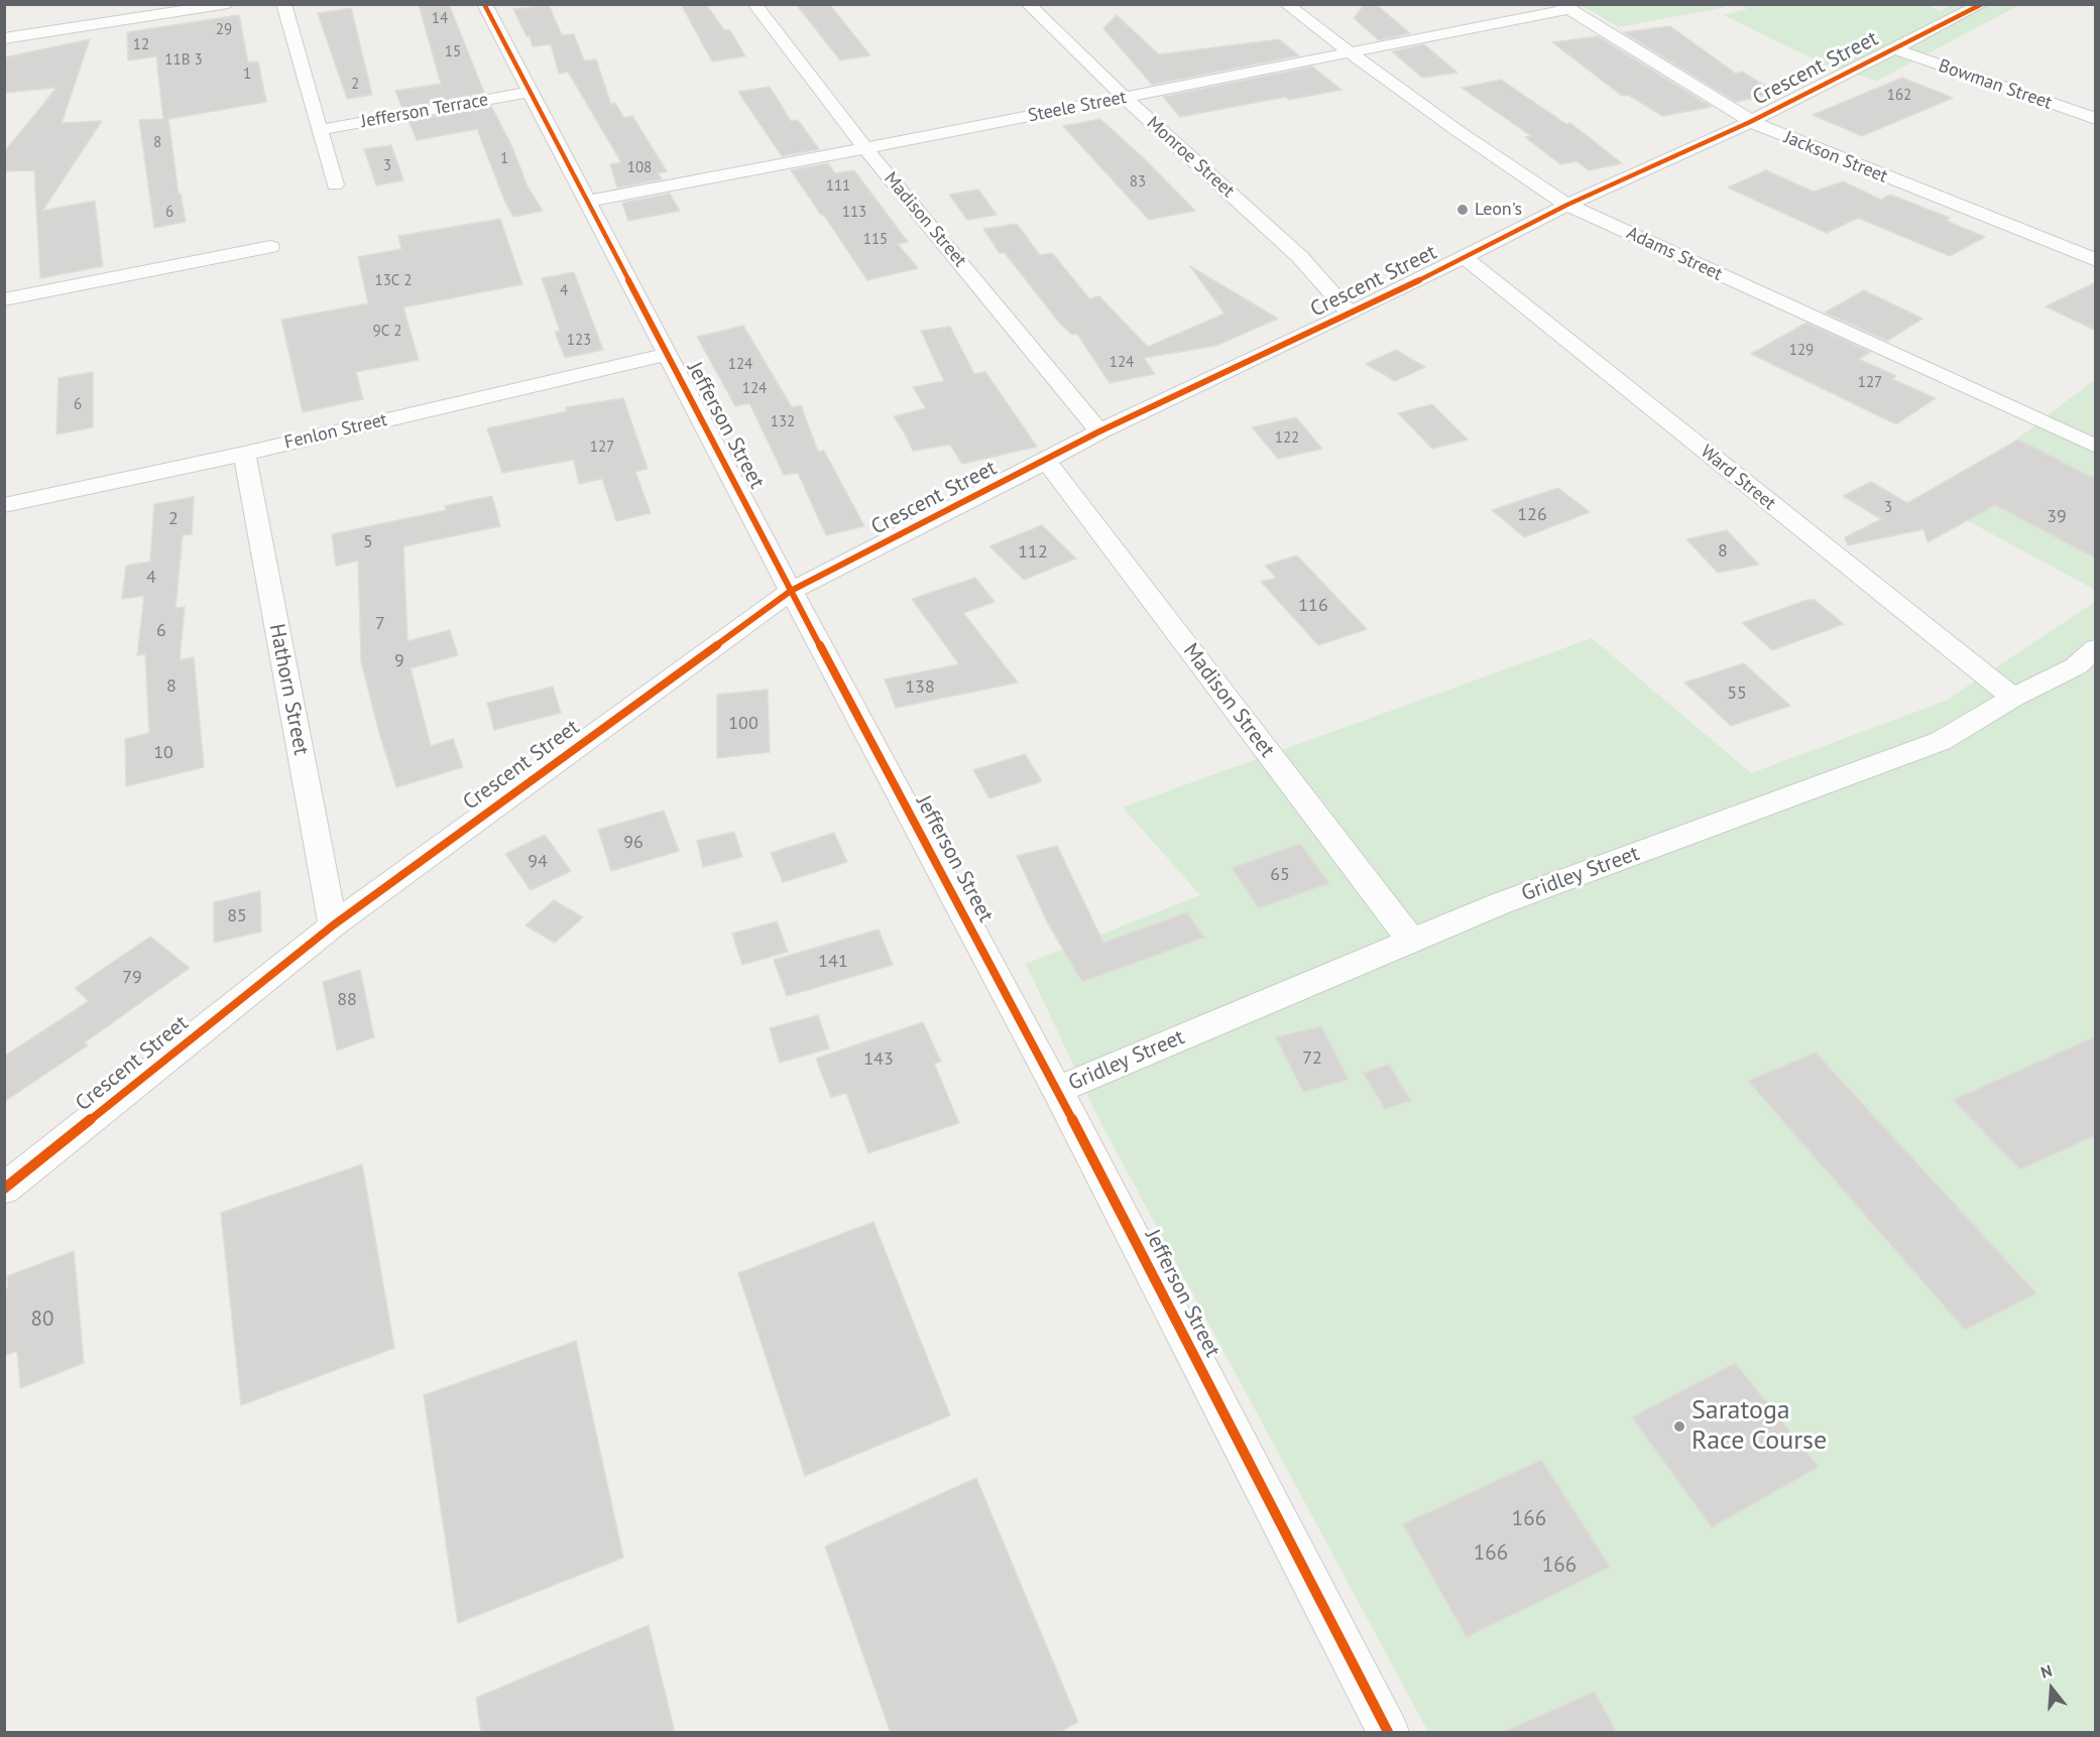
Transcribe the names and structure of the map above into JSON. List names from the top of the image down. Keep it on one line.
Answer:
{"streets":{"street":["Crescent Street","Bowman Street","Steele Street","Jefferson Terrace","Monroe Street","Jackson Street","Madison Street","Adams Street","Jefferson Street","Fenlon Street","Ward Street","Hathorn Street","Gridley Street"]},"crossings":[["Crescent Street","Bowman Street"],["Crescent Street","Monroe Street"],["Crescent Street","Jackson Street"],["Crescent Street","Madison Street"],["Crescent Street","Adams Street"],["Crescent Street","Jefferson Street"],["Crescent Street","Ward Street"],["Crescent Street","Hathorn Street"],["Steele Street","Monroe Street"],["Steele Street","Jackson Street"],["Steele Street","Madison Street"],["Steele Street","Adams Street"],["Steele Street","Jefferson Street"],["Jefferson Terrace","Jefferson Street"],["Madison Street","Gridley Street"],["Jefferson Street","Fenlon Street"],["Jefferson Street","Gridley Street"],["Fenlon Street","Hathorn Street"],["Ward Street","Gridley Street"]],"places":["Leon's","Saratoga Race Course"],"house_numbers":["14","29","12","15","11B 3","1","2","162","8","1","3","108","83","111","6","113","115","13C 2","4","9C 2","123","129","124","124","127","124","6","132","122","127","3","126","39","2","5","8","112","4","116","7","6","9","8","138","55","100","10","96","94","65","85","141","79","88","72","143","80","166","166","166"],"north":"top"}
